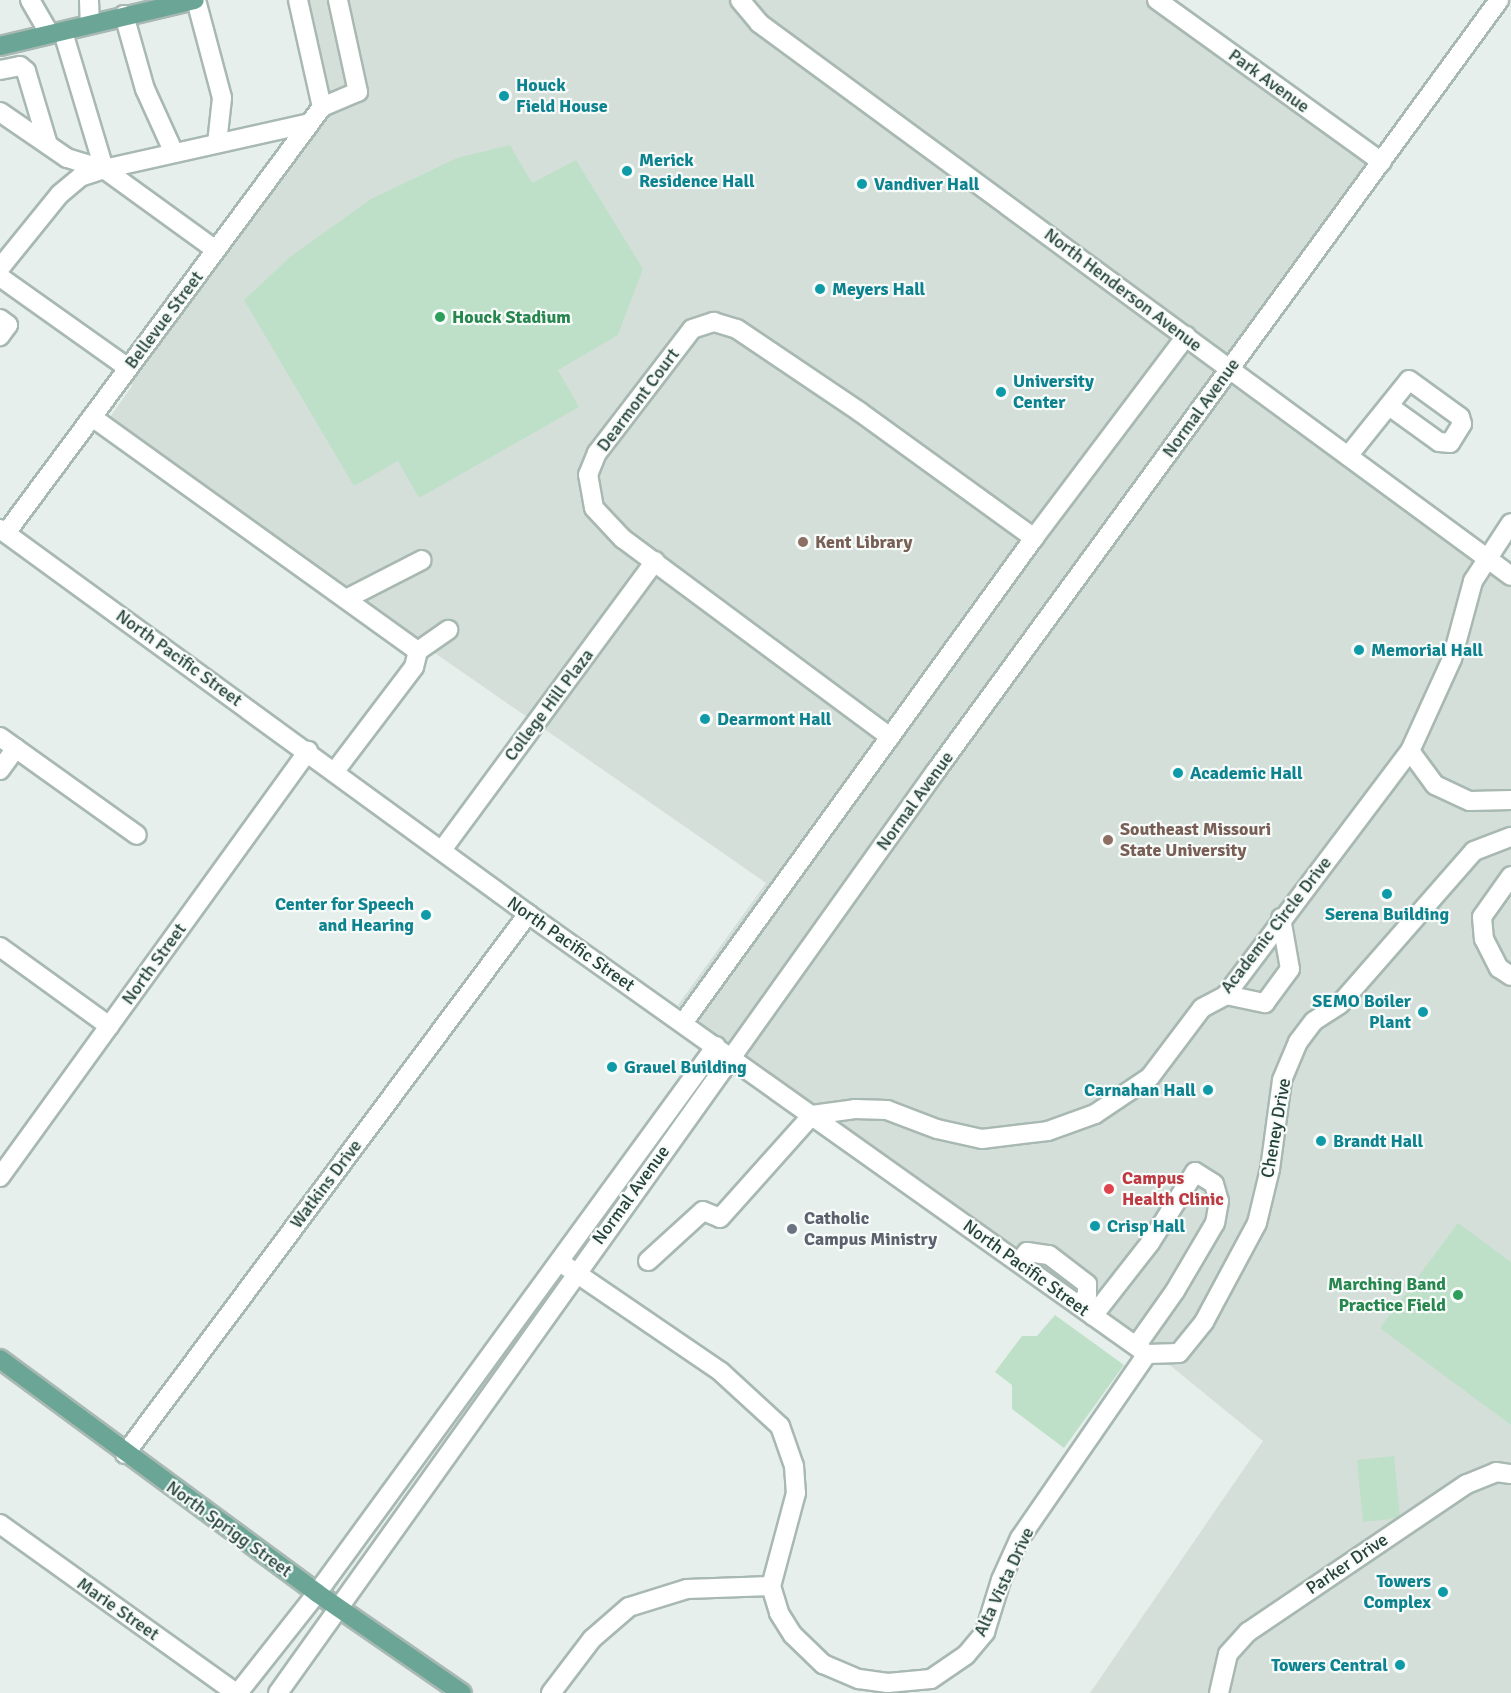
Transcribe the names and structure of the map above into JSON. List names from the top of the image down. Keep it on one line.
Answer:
{"streets":{"main road":["North Sprigg Street"],"street":["Park Avenue","North Henderson Avenue","Bellevue Street","Dearmont Court","Normal Avenue","North Pacific Street","College Hill Plaza","Academic Circle Drive","North Street","Cheney Drive","Watkins Drive","Parker Drive","Alta Vista Drive","Marie Street"]},"crossings":[["Park Avenue","Normal Avenue"],["North Henderson Avenue","Normal Avenue"],["North Henderson Avenue","Academic Circle Drive"],["Bellevue Street","North Pacific Street"],["Dearmont Court","College Hill Plaza"],["Normal Avenue","North Pacific Street"],["Normal Avenue","North Sprigg Street"],["Normal Avenue","Marie Street"],["North Pacific Street","College Hill Plaza"],["North Pacific Street","Academic Circle Drive"],["North Pacific Street","North Street"],["North Pacific Street","Cheney Drive"],["North Pacific Street","Watkins Drive"],["North Pacific Street","Alta Vista Drive"],["Cheney Drive","Alta Vista Drive"],["Watkins Drive","North Sprigg Street"]],"places":["Houck Field House","Merick Residence Hall","Vandiver Hall","Meyers Hall","Houck Stadium","University Center","Kent Library","Memorial Hall","Dearmont Hall","Academic Hall","Southeast Missouri State University","Serena Building","Center for Speech and Hearing","SEMO Boiler Plant","Grauel Building","Carnahan Hall","Brandt Hall","Campus Health Clinic","Crisp Hall","Catholic Campus Ministry","Marching Band Practice Field","Towers Complex","Towers Central"]}
